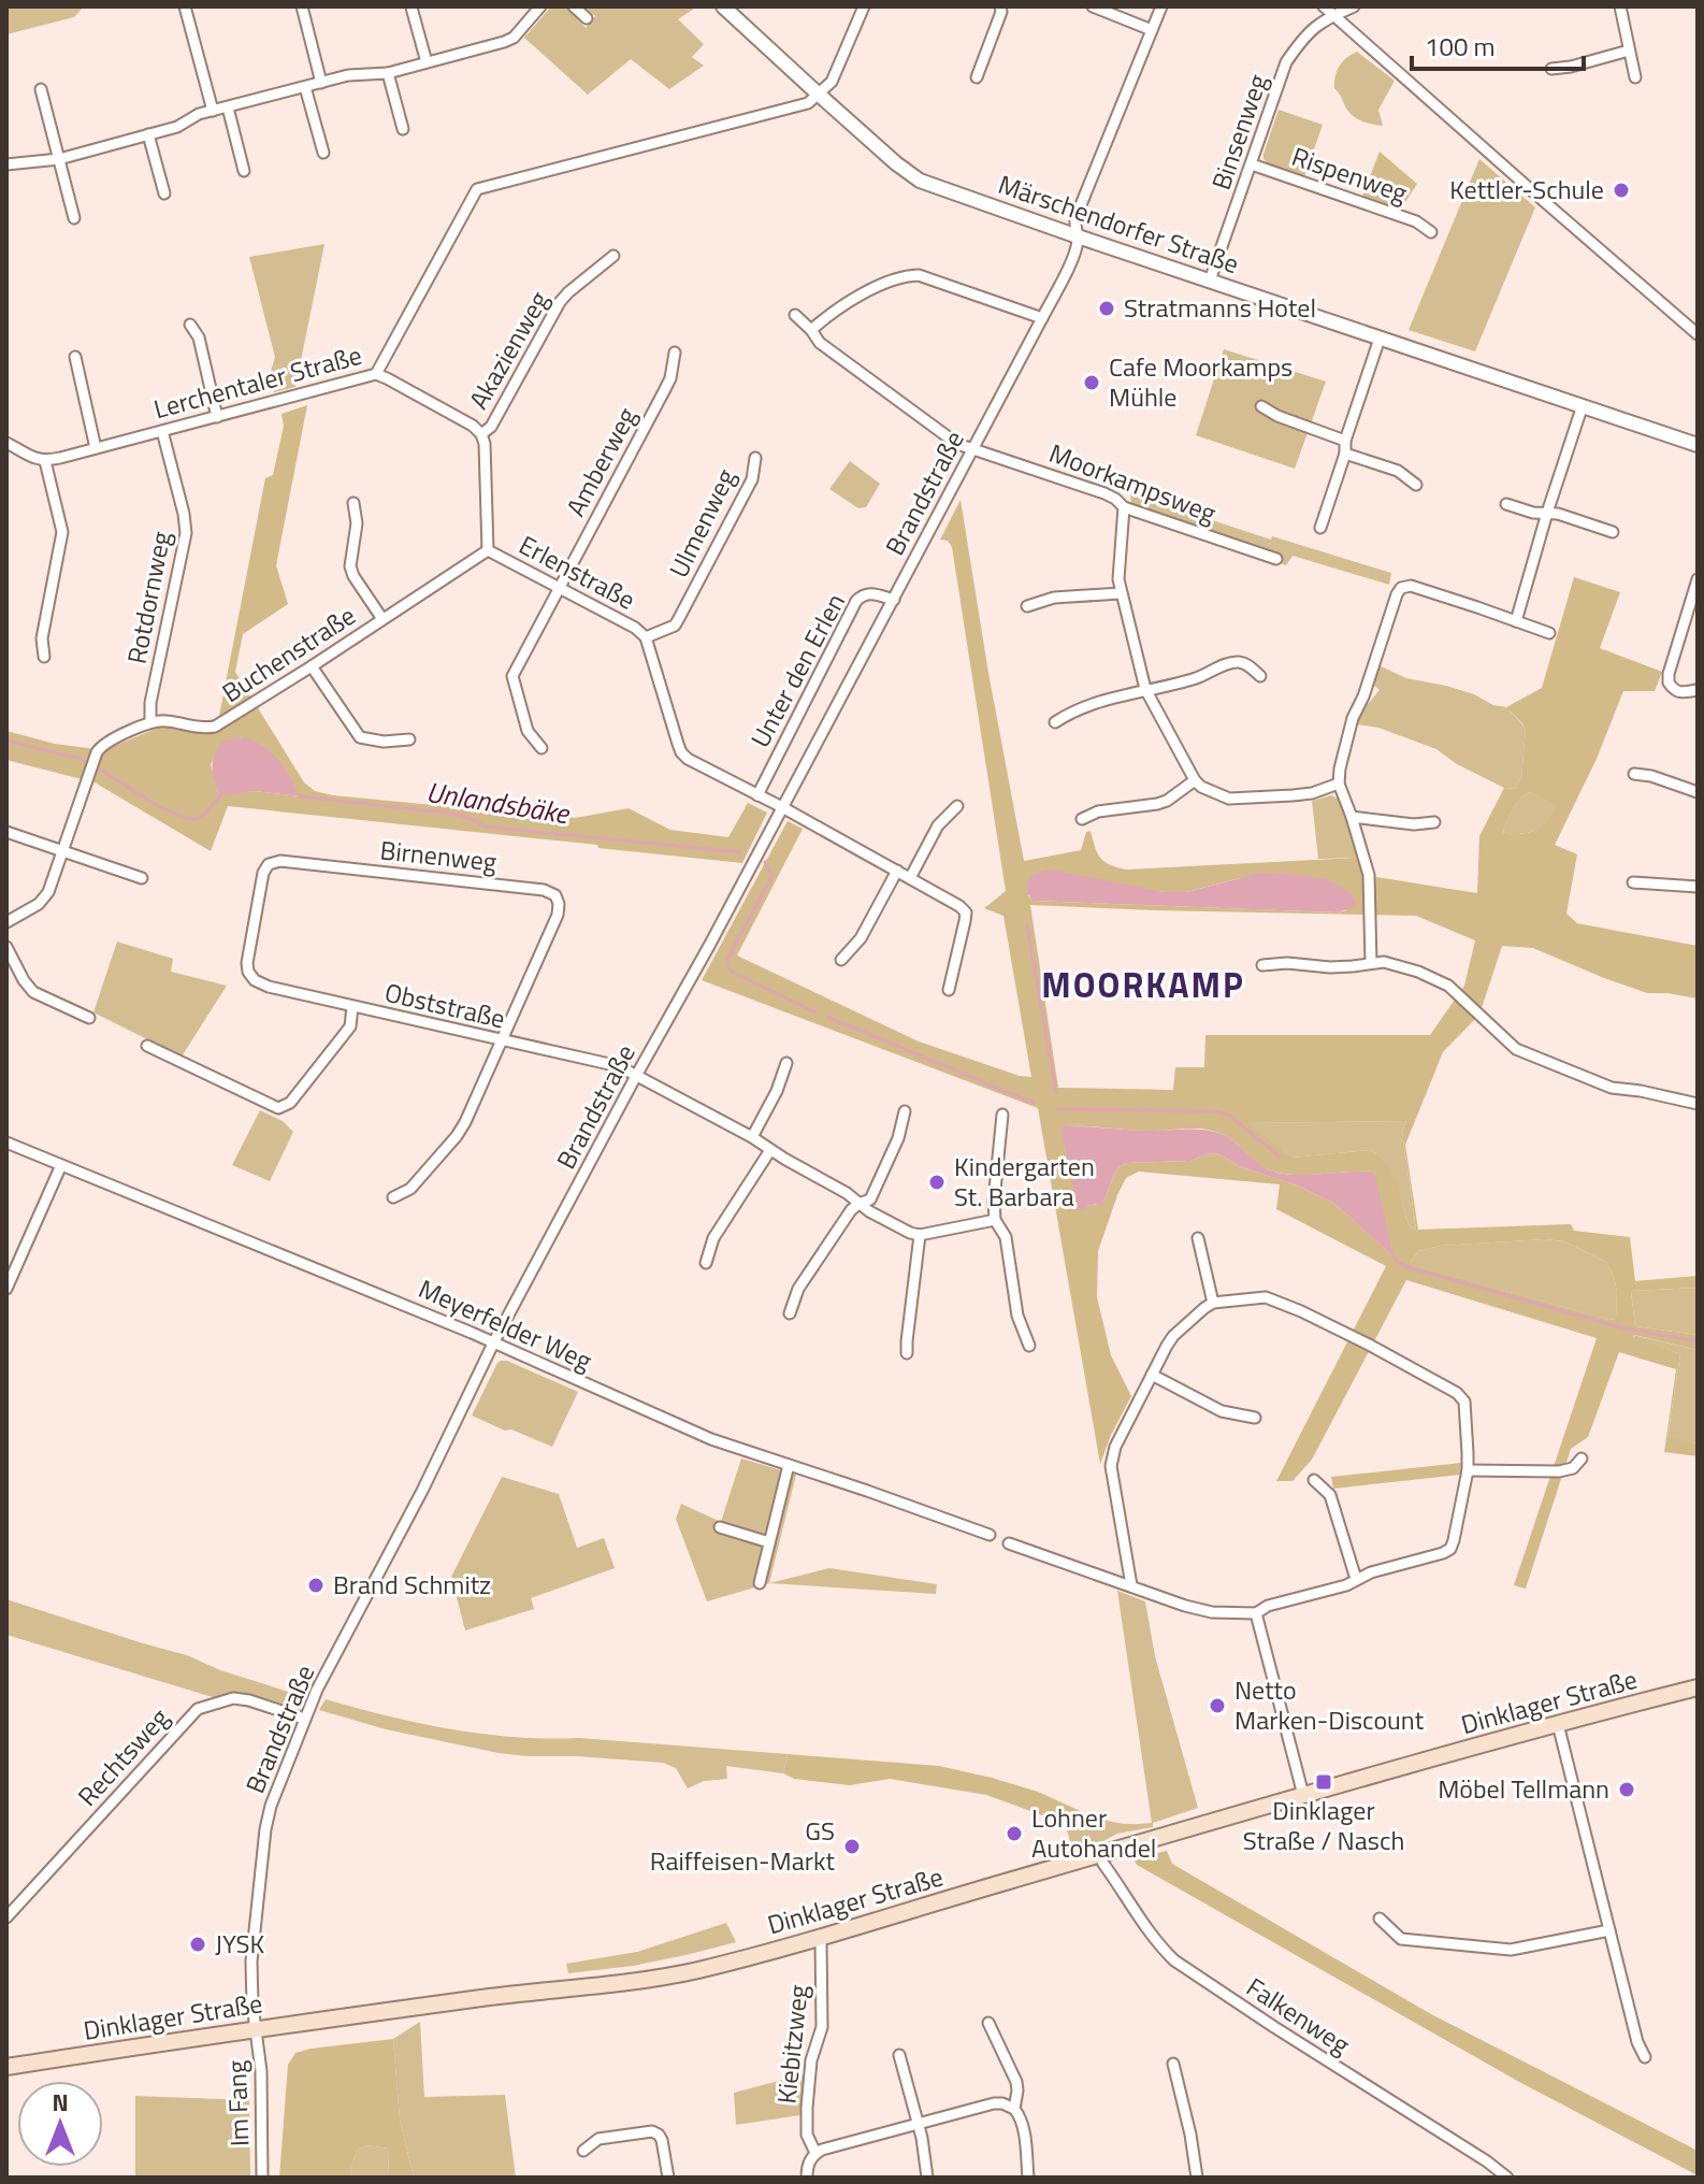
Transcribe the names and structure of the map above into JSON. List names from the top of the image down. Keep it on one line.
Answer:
{"streets":{"main road":["Dinklager Straße"],"street":["Binsenweg","Rispenweg","Märschendorfer Straße","Akazienweg","Lerchentaler Straße","Amberweg","Moorkampsweg","Brandstraße","Ulmenweg","Erlenstraße","Rotdornweg","Buchenstraße","Unter den Erlen","Birnenweg","Obststraße","Meyerfelder Weg","Rechtsweg","Falkenweg","Kiebitzweg","Im Fang"]},"crossings":[["Binsenweg","Rispenweg"],["Binsenweg","Märschendorfer Straße"],["Märschendorfer Straße","Lerchentaler Straße"],["Märschendorfer Straße","Brandstraße"],["Akazienweg","Erlenstraße"],["Lerchentaler Straße","Rotdornweg"],["Amberweg","Erlenstraße"],["Moorkampsweg","Brandstraße"],["Brandstraße","Erlenstraße"],["Brandstraße","Unter den Erlen"],["Brandstraße","Obststraße"],["Brandstraße","Meyerfelder Weg"],["Brandstraße","Dinklager Straße"],["Brandstraße","Rechtsweg"],["Brandstraße","Im Fang"],["Ulmenweg","Erlenstraße"],["Erlenstraße","Buchenstraße"],["Erlenstraße","Unter den Erlen"],["Rotdornweg","Buchenstraße"],["Birnenweg","Obststraße"],["Dinklager Straße","Falkenweg"],["Dinklager Straße","Kiebitzweg"],["Dinklager Straße","Im Fang"]],"districts":["MOORKAMP"],"water":["Unlandsbäke"],"places":{"other":["Kettler-Schule","Stratmanns Hotel","Cafe Moorkamps Mühle","Kindergarten St. Barbara","Brand Schmitz","Netto Marken-Discount","Möbel Tellmann","Lohner Autohandel","GS Raiffeisen-Markt","JYSK"],"transit":["Dinklager Straße / Nasch"]},"scale_bar":"100 m","north":"top"}
